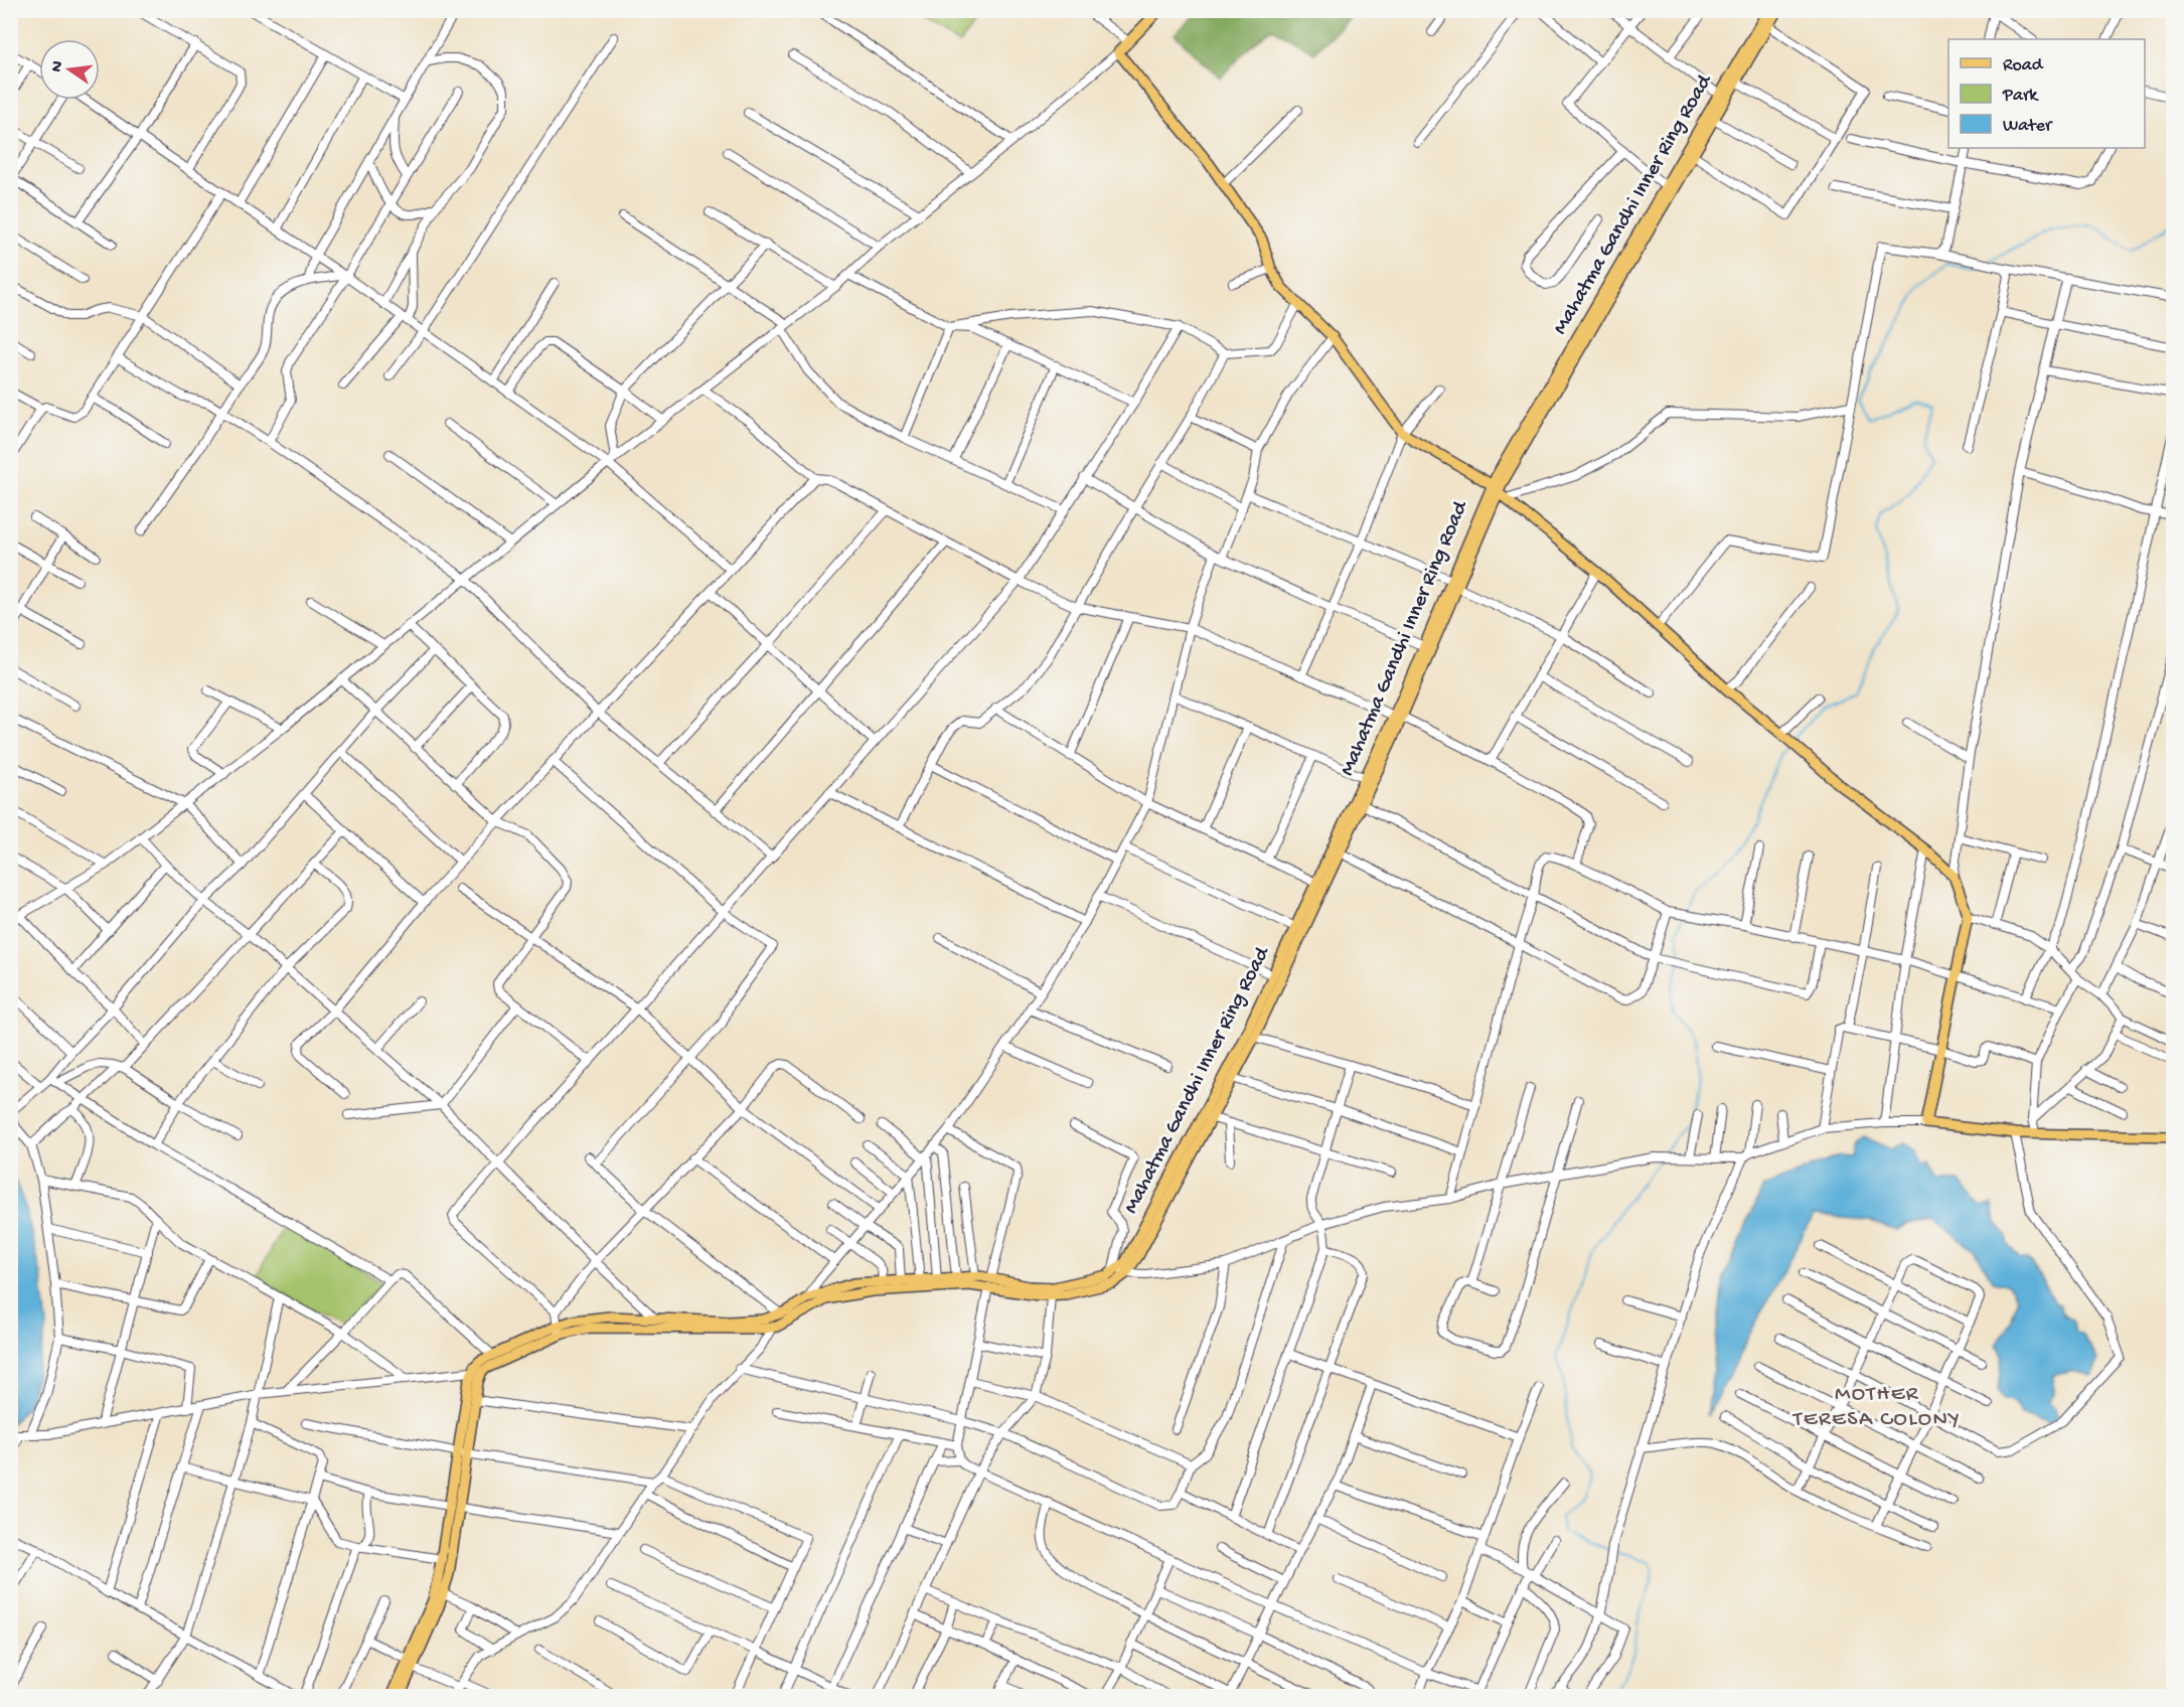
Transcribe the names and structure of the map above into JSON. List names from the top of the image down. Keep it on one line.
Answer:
{"streets":{"main road":["Mahatma Gandhi Inner Ring Road"]},"districts":["MOTHER TERESA COLONY"],"legend":["Road","Park","Water"],"north":"left"}
